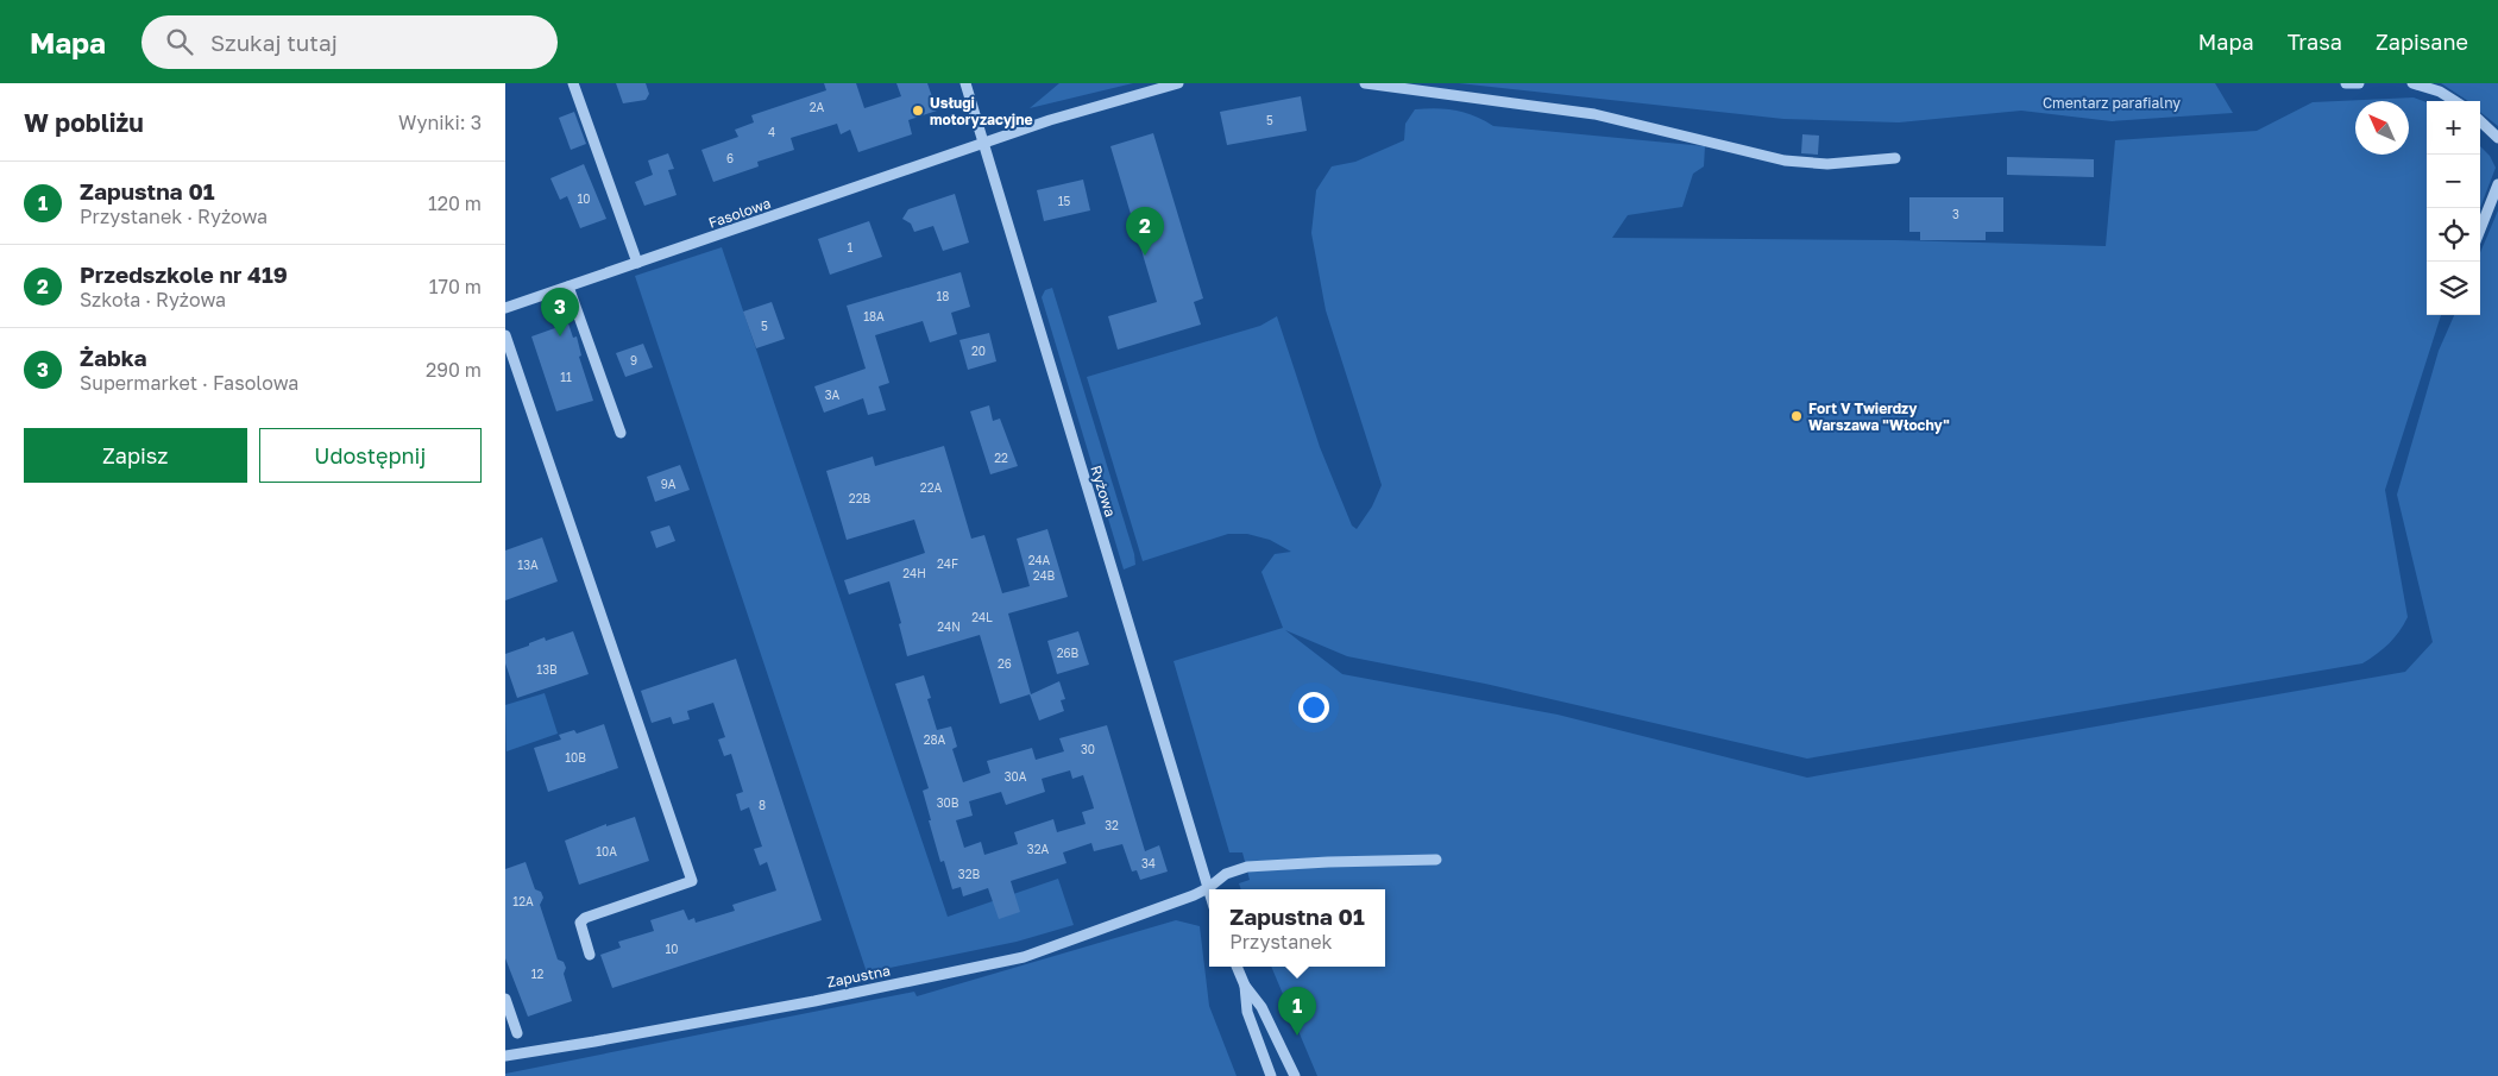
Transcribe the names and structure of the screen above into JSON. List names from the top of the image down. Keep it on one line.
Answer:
{"streets":{"street":["Fasolowa","Ryżowa","Zapustna"]},"crossings":[["Fasolowa","Ryżowa"],["Ryżowa","Zapustna"]],"parks":["Cmentarz parafialny"],"places":["Usługi motoryzacyjne","Fort V Twierdzy Warszawa \"Włochy\""],"house_numbers":["2A","5","4","6","10","15","3","1","18","18A","5","20","9","11","3A","22","9A","22A","22B","24A","24F","13A","24H","24B","24L","24N","26B","26","13B","28A","30","10B","30A","30B","8","32","32A","10A","34","32B","12A","10","12"],"north":"top left","page":{"header":"Mapa","search":"Szukaj tutaj","nav":["Mapa","Trasa","Zapisane"],"heading":["W pobliżu","Wyniki: 3"],"map_buttons":["+","−"],"list":[{"mark":"1","name":"Zapustna 01","note":"Przystanek · Ryżowa","value":"120 m"},{"mark":"2","name":"Przedszkole nr 419","note":"Szkoła · Ryżowa","value":"170 m"},{"mark":"3","name":"Żabka","note":"Supermarket · Fasolowa","value":"290 m"}],"pins":["2","3","1"],"buttons":["Zapisz","Udostępnij"],"popup":["Zapustna 01","Przystanek"]}}
